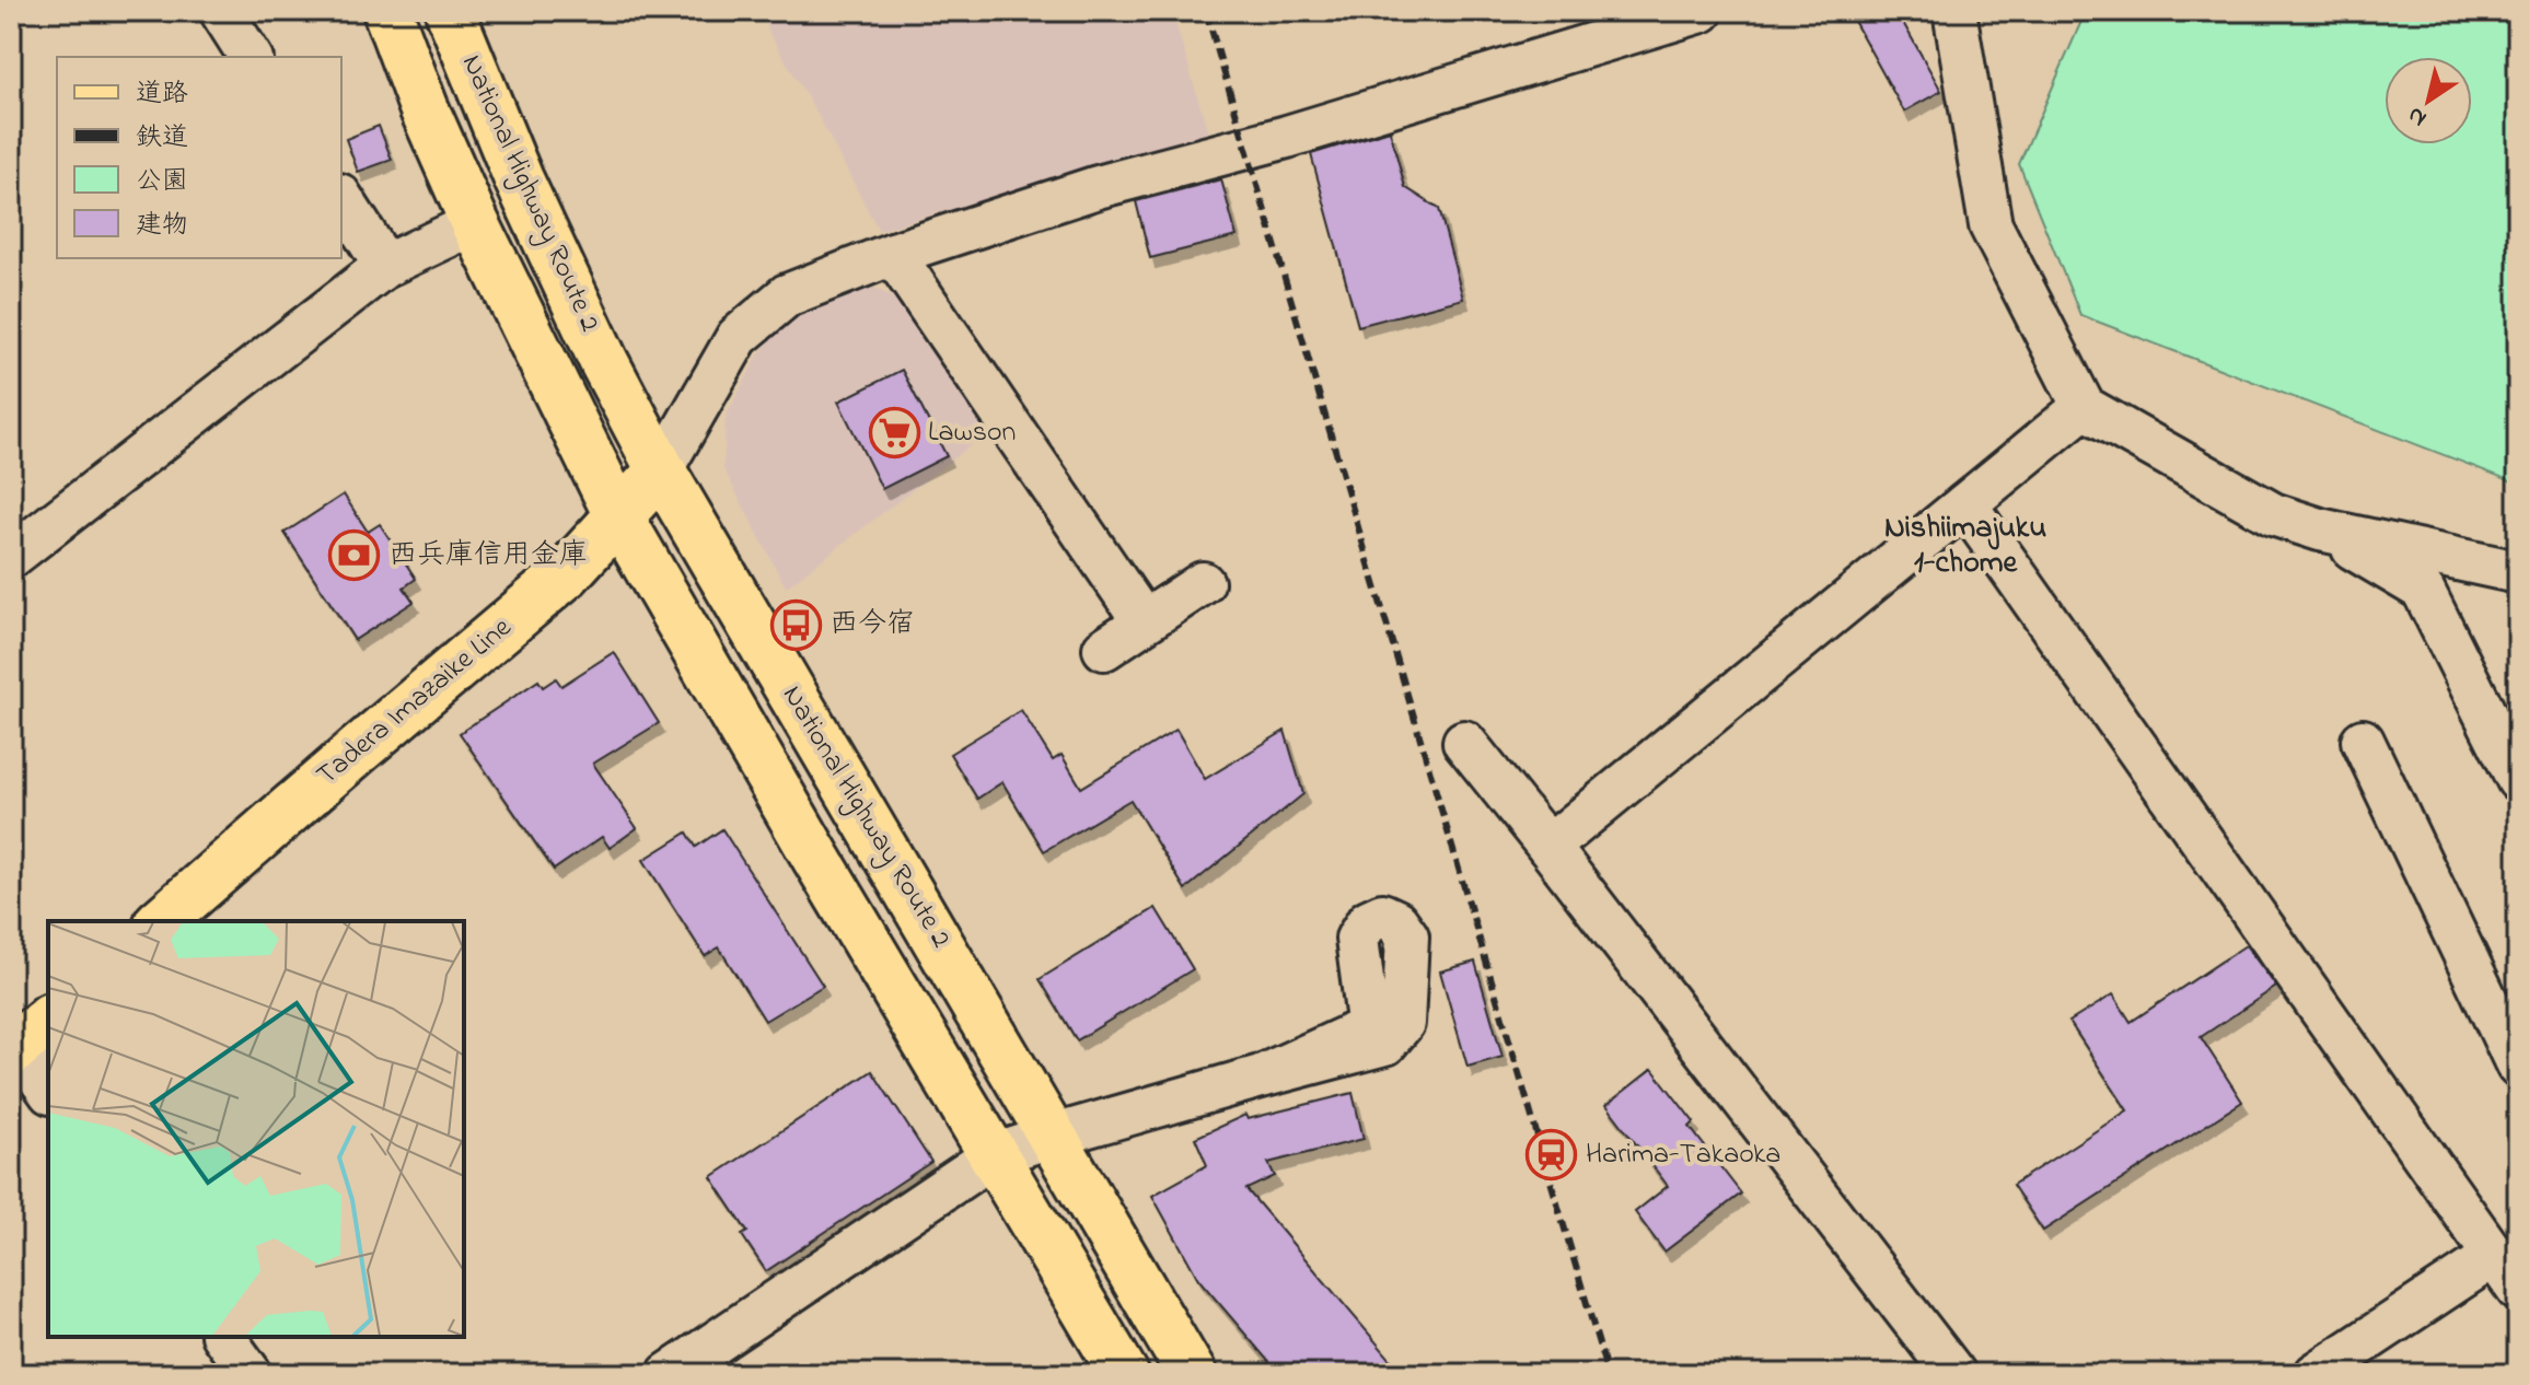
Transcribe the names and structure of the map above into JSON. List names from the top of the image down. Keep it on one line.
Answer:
{"streets":{"main road":["National Highway Route 2","Tadera Imazaike Line"]},"crossings":[["National Highway Route 2","Tadera Imazaike Line"]],"districts":["Nishiimajuku 1-chome"],"places":{"supermarket":["Lawson"],"bank":["西兵庫信用金庫"],"bus stop":["西今宿"],"station":["Harima-Takaoka"]},"legend":["道路","鉄道","公園","建物"],"north":"bottom left"}
